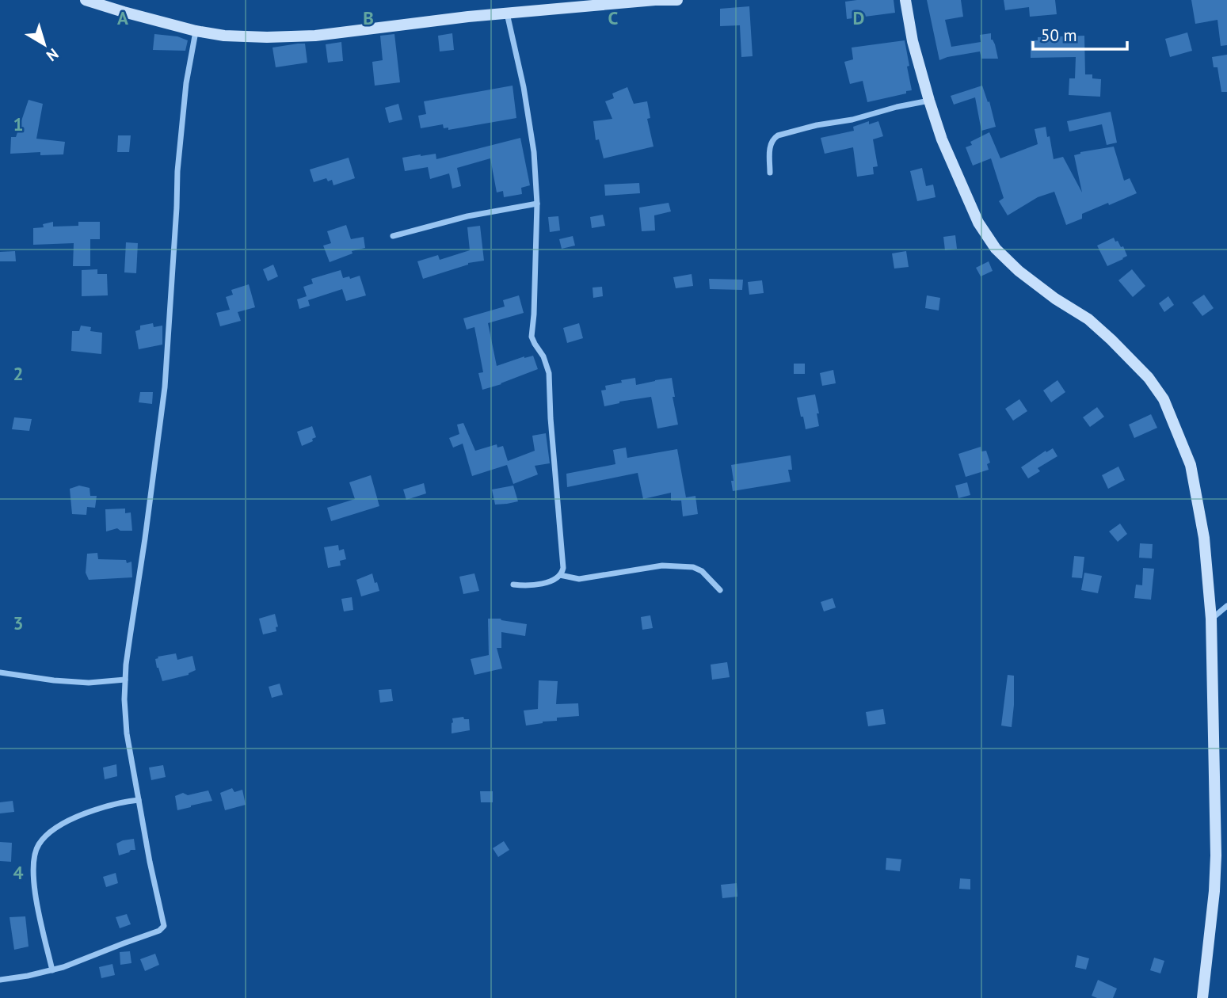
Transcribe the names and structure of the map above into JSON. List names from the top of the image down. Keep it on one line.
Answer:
{"scale_bar":"50 m","north":"bottom right","grid":{"columns":["A","B","C","D"],"rows":["1","2","3","4"]}}
